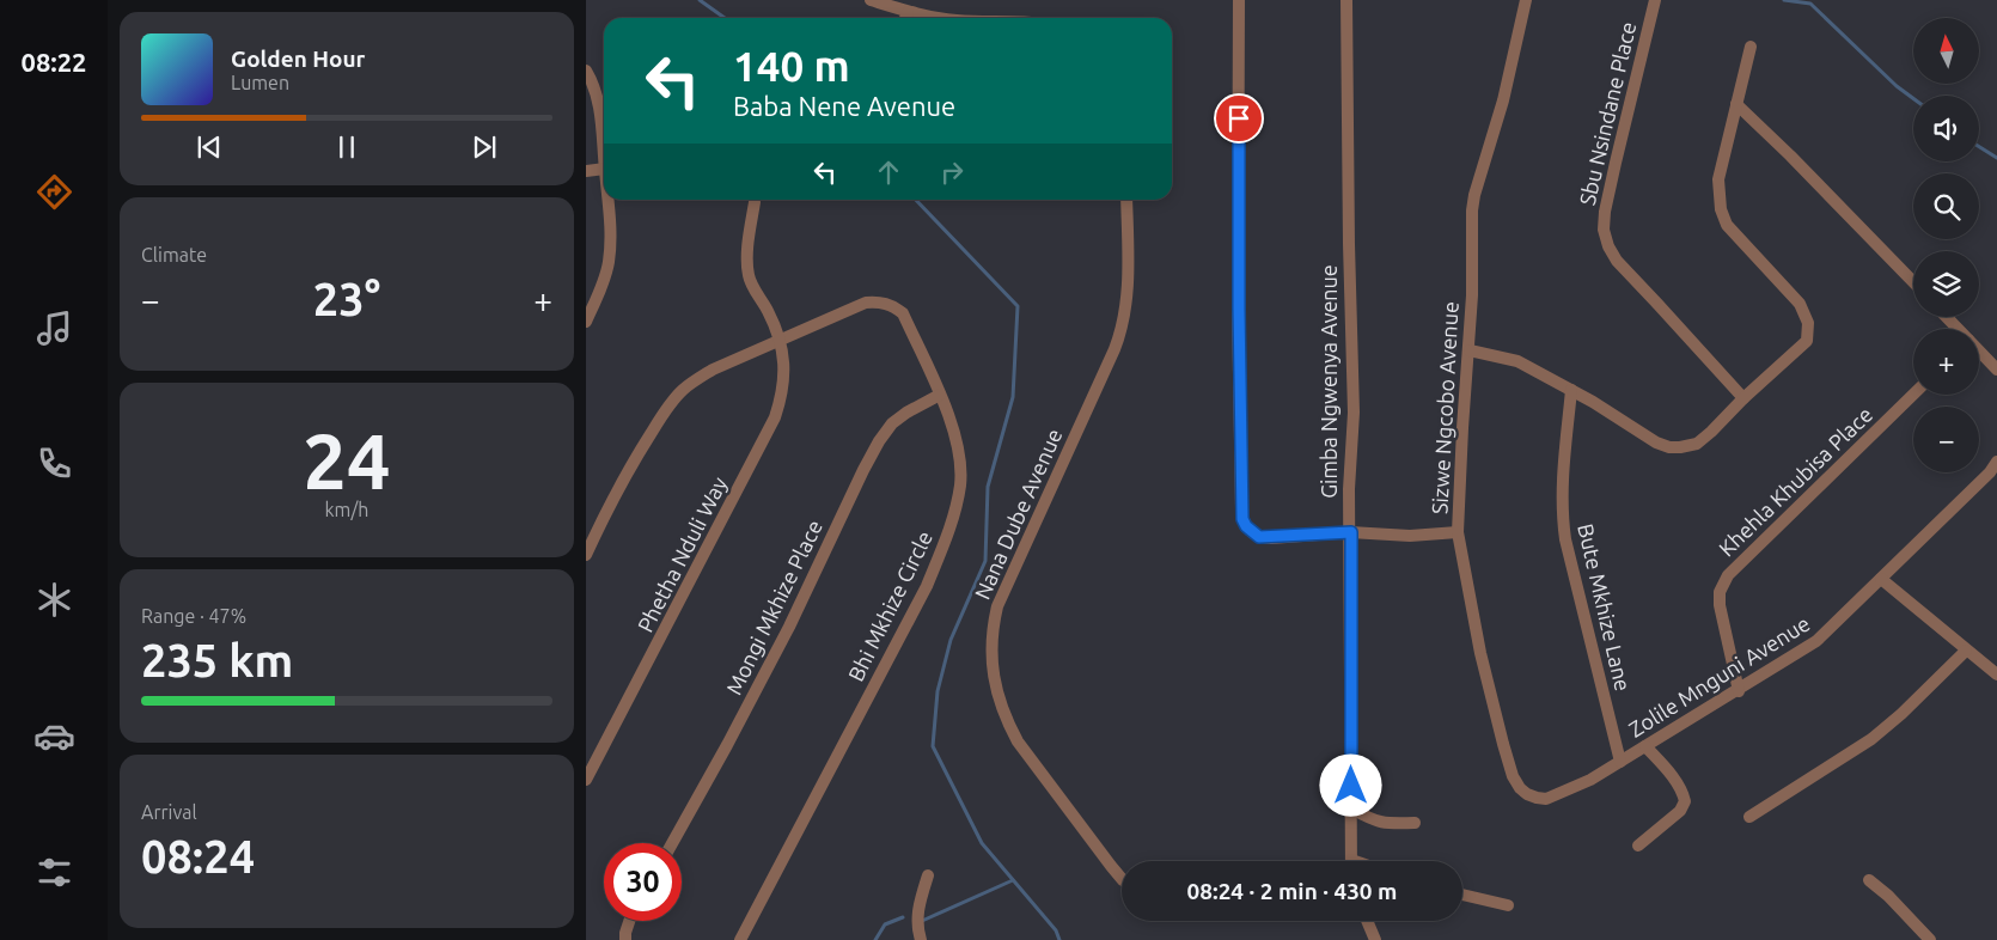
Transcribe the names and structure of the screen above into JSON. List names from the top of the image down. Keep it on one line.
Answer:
{"streets":{"street":["Sbu Nsindane Place","Gimba Ngwenya Avenue","Sizwe Ngcobo Avenue","Khehla Khubisa Place","Nana Dube Avenue","Phetha Nduli Way","Bhi Mkhize Circle","Mongi Mkhize Place","Bute Mkhize Lane","Zolile Mnguni Avenue"]},"crossings":[["Sizwe Ngcobo Avenue","Zolile Mnguni Avenue"],["Khehla Khubisa Place","Zolile Mnguni Avenue"],["Phetha Nduli Way","Bhi Mkhize Circle"],["Bhi Mkhize Circle","Mongi Mkhize Place"],["Bute Mkhize Lane","Zolile Mnguni Avenue"]],"north":"top","page":{"tabs":"08:22","map_buttons":["+","−"],"turn":["140 m","Baba Nene Avenue"],"song":["Golden Hour","Lumen"],"tile":["Climate",["24","km/h"],["Range · 47%","235 km"],["Arrival","08:24"]],"heat":["−","23°","+"],"limit":"30","trip":"08:24 · 2 min · 430 m"}}
